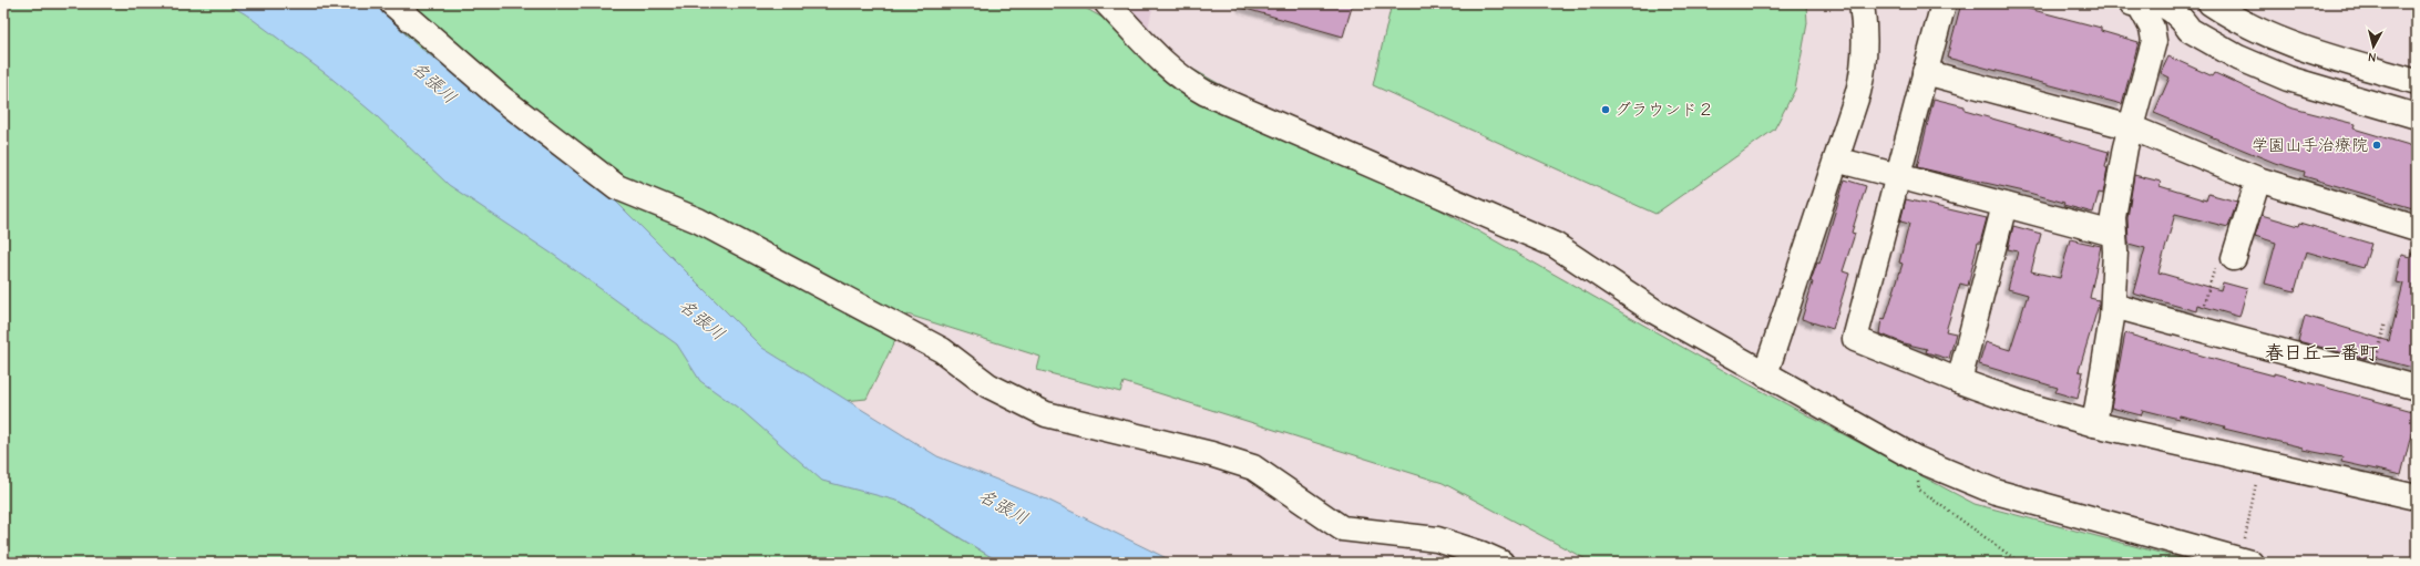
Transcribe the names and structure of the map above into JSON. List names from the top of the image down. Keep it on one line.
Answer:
{"districts":["春日丘二番町"],"water":["名張川"],"places":["グラウンド２","学園山手治療院"],"north":"bottom"}
